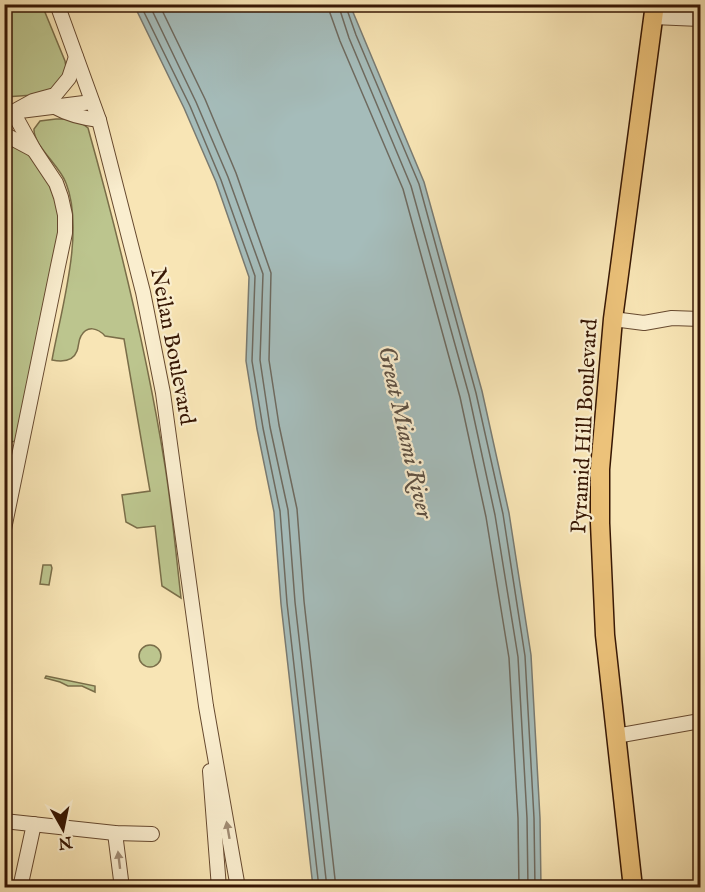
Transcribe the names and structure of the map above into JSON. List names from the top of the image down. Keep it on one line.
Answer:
{"streets":{"main road":["Pyramid Hill Boulevard"],"street":["Neilan Boulevard"]},"water":["Great Miami River"],"north":"bottom"}
